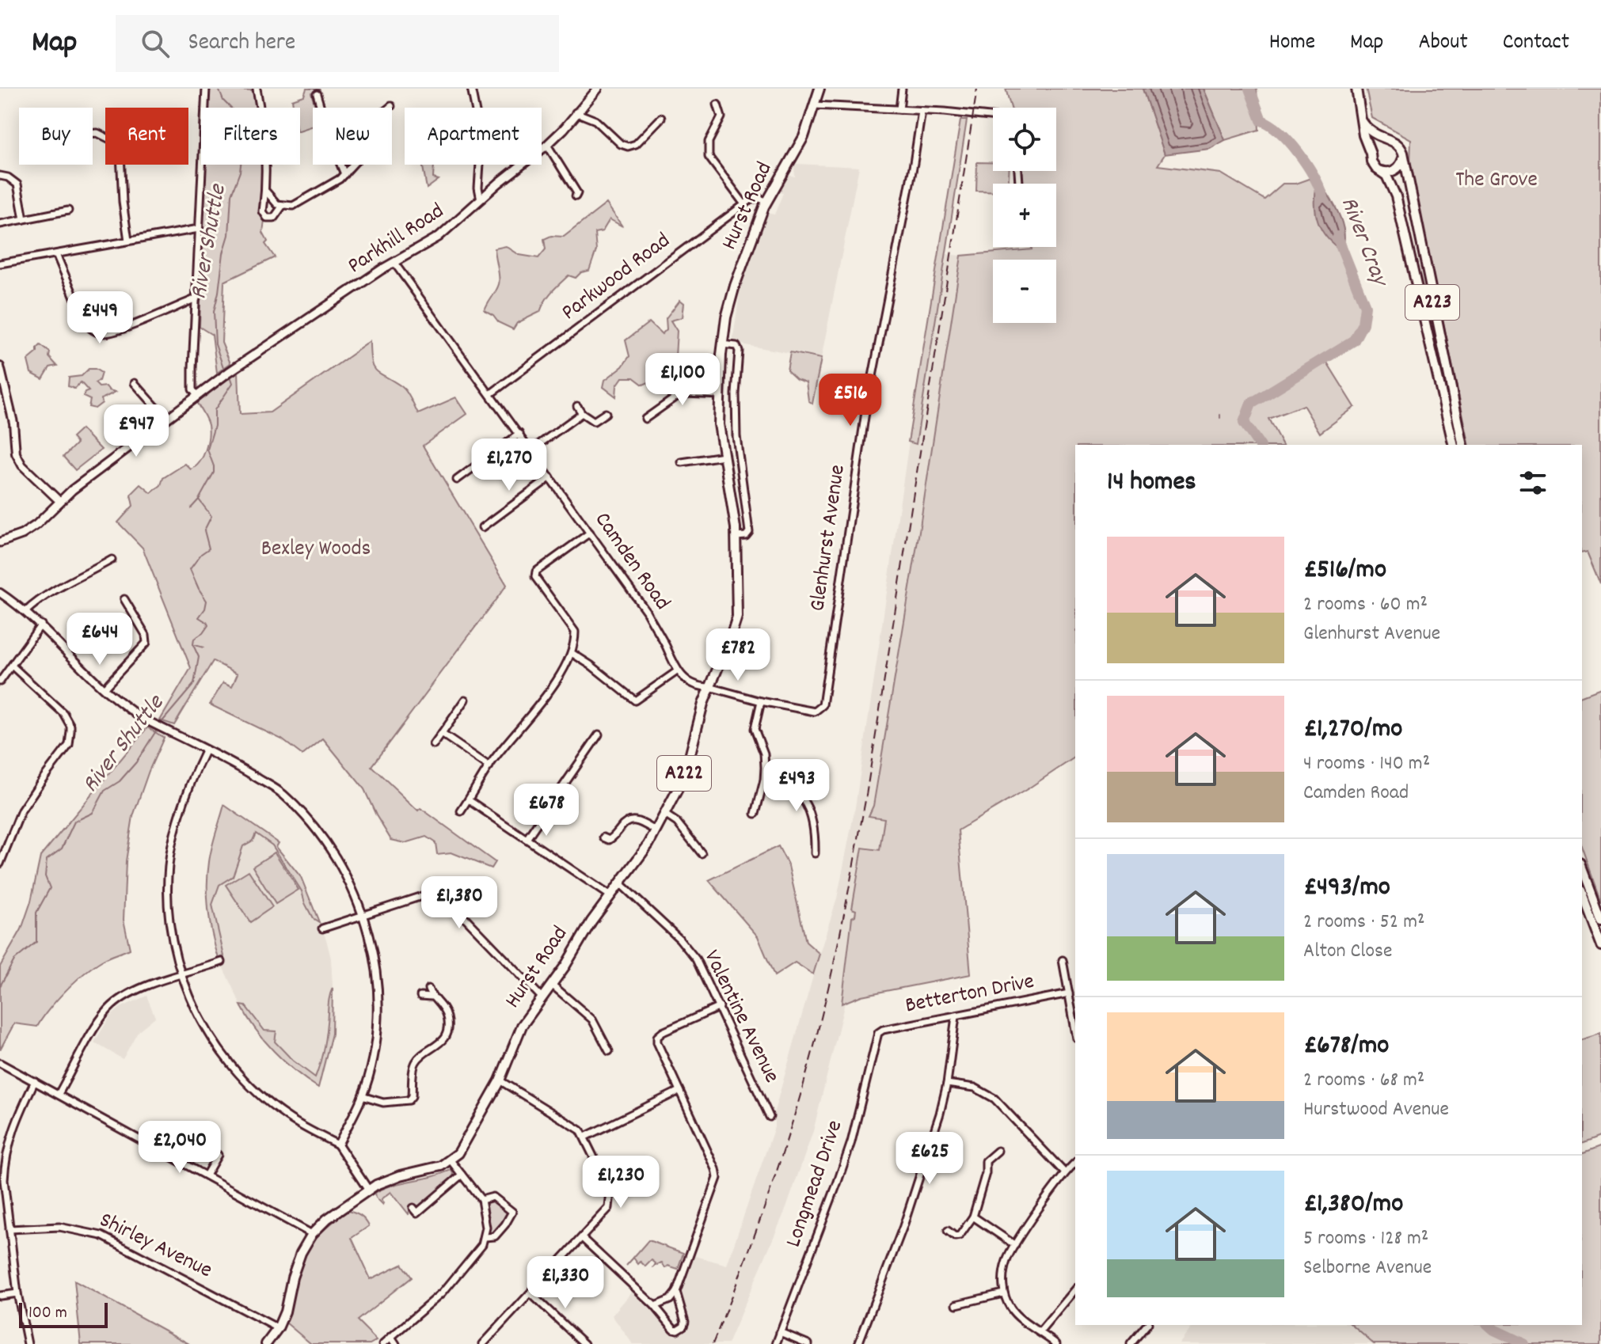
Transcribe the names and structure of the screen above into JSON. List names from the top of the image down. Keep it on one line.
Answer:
{"streets":{"main road":["Hurst Road","Parkhill Road","A223","A222"],"street":["Parkwood Road","Glenhurst Avenue","Camden Road","Betterton Drive","Valentine Avenue","Longmead Drive","Shirley Avenue"]},"crossings":[["Hurst Road","Parkwood Road"],["Hurst Road","Glenhurst Avenue"],["Hurst Road","Valentine Avenue"],["Parkhill Road","Camden Road"],["Parkwood Road","Camden Road"],["Betterton Drive","Longmead Drive"]],"water":["River Cray","River Shuttle"],"parks":["The Grove","Bexley Woods"],"scale_bar":"100 m","page":{"header":"Map","search":"Search here","nav":["Home","Map","About","Contact"],"map_buttons":["+","−"],"chip":["Buy","Rent","Filters","New","Apartment"],"price":["£449","£1,100","£516","£947","£1,270","£644","£782","£493","£678","£1,380","£2,040","£625","£1,230","£1,330"],"heading":"14 homes","list":[{"name":"£516/mo","note":"2 rooms · 60 m² · Glenhurst Avenue"},{"name":"£1,270/mo","note":"4 rooms · 140 m² · Camden Road"},{"name":"£493/mo","note":"2 rooms · 52 m² · Alton Close"},{"name":"£678/mo","note":"2 rooms · 68 m² · Hurstwood Avenue"},{"name":"£1,380/mo","note":"5 rooms · 128 m² · Selborne Avenue"}],"scale":"100 m"}}
